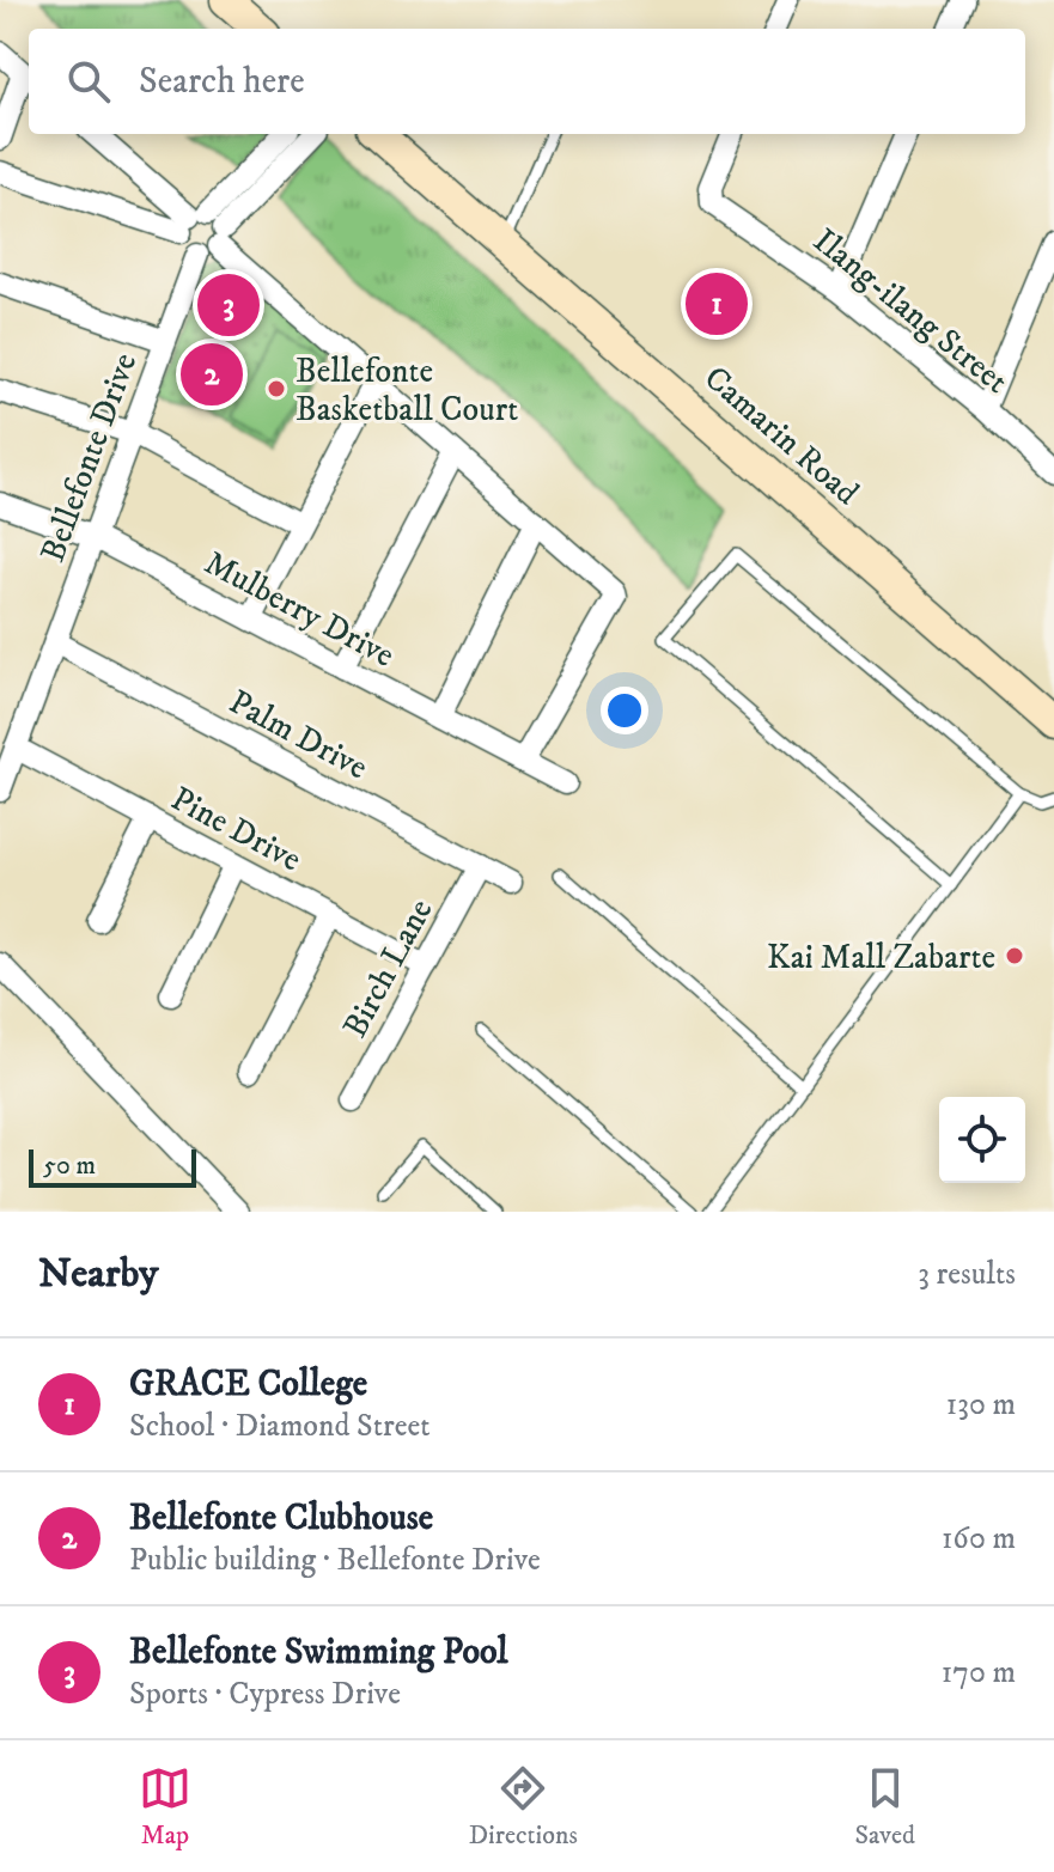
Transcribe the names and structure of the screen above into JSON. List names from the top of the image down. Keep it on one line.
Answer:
{"streets":{"main road":["Camarin Road"],"street":["Ilang-ilang Street","Bellefonte Drive","Mulberry Drive","Palm Drive","Pine Drive","Birch Lane"]},"crossings":[["Bellefonte Drive","Mulberry Drive"],["Bellefonte Drive","Palm Drive"],["Bellefonte Drive","Pine Drive"],["Palm Drive","Birch Lane"],["Pine Drive","Birch Lane"]],"places":["Bellefonte Basketball Court","Kai Mall Zabarte"],"scale_bar":"50 m","page":{"search":"Search here","pins":["1","3","2"],"scale":"50 m","heading":["Nearby","3 results"],"list":[{"mark":"1","name":"GRACE College","note":"School · Diamond Street","value":"130 m"},{"mark":"2","name":"Bellefonte Clubhouse","note":"Public building · Bellefonte Drive","value":"160 m"},{"mark":"3","name":"Bellefonte Swimming Pool","note":"Sports · Cypress Drive","value":"170 m"}],"nav":["Map","Directions","Saved"]}}
